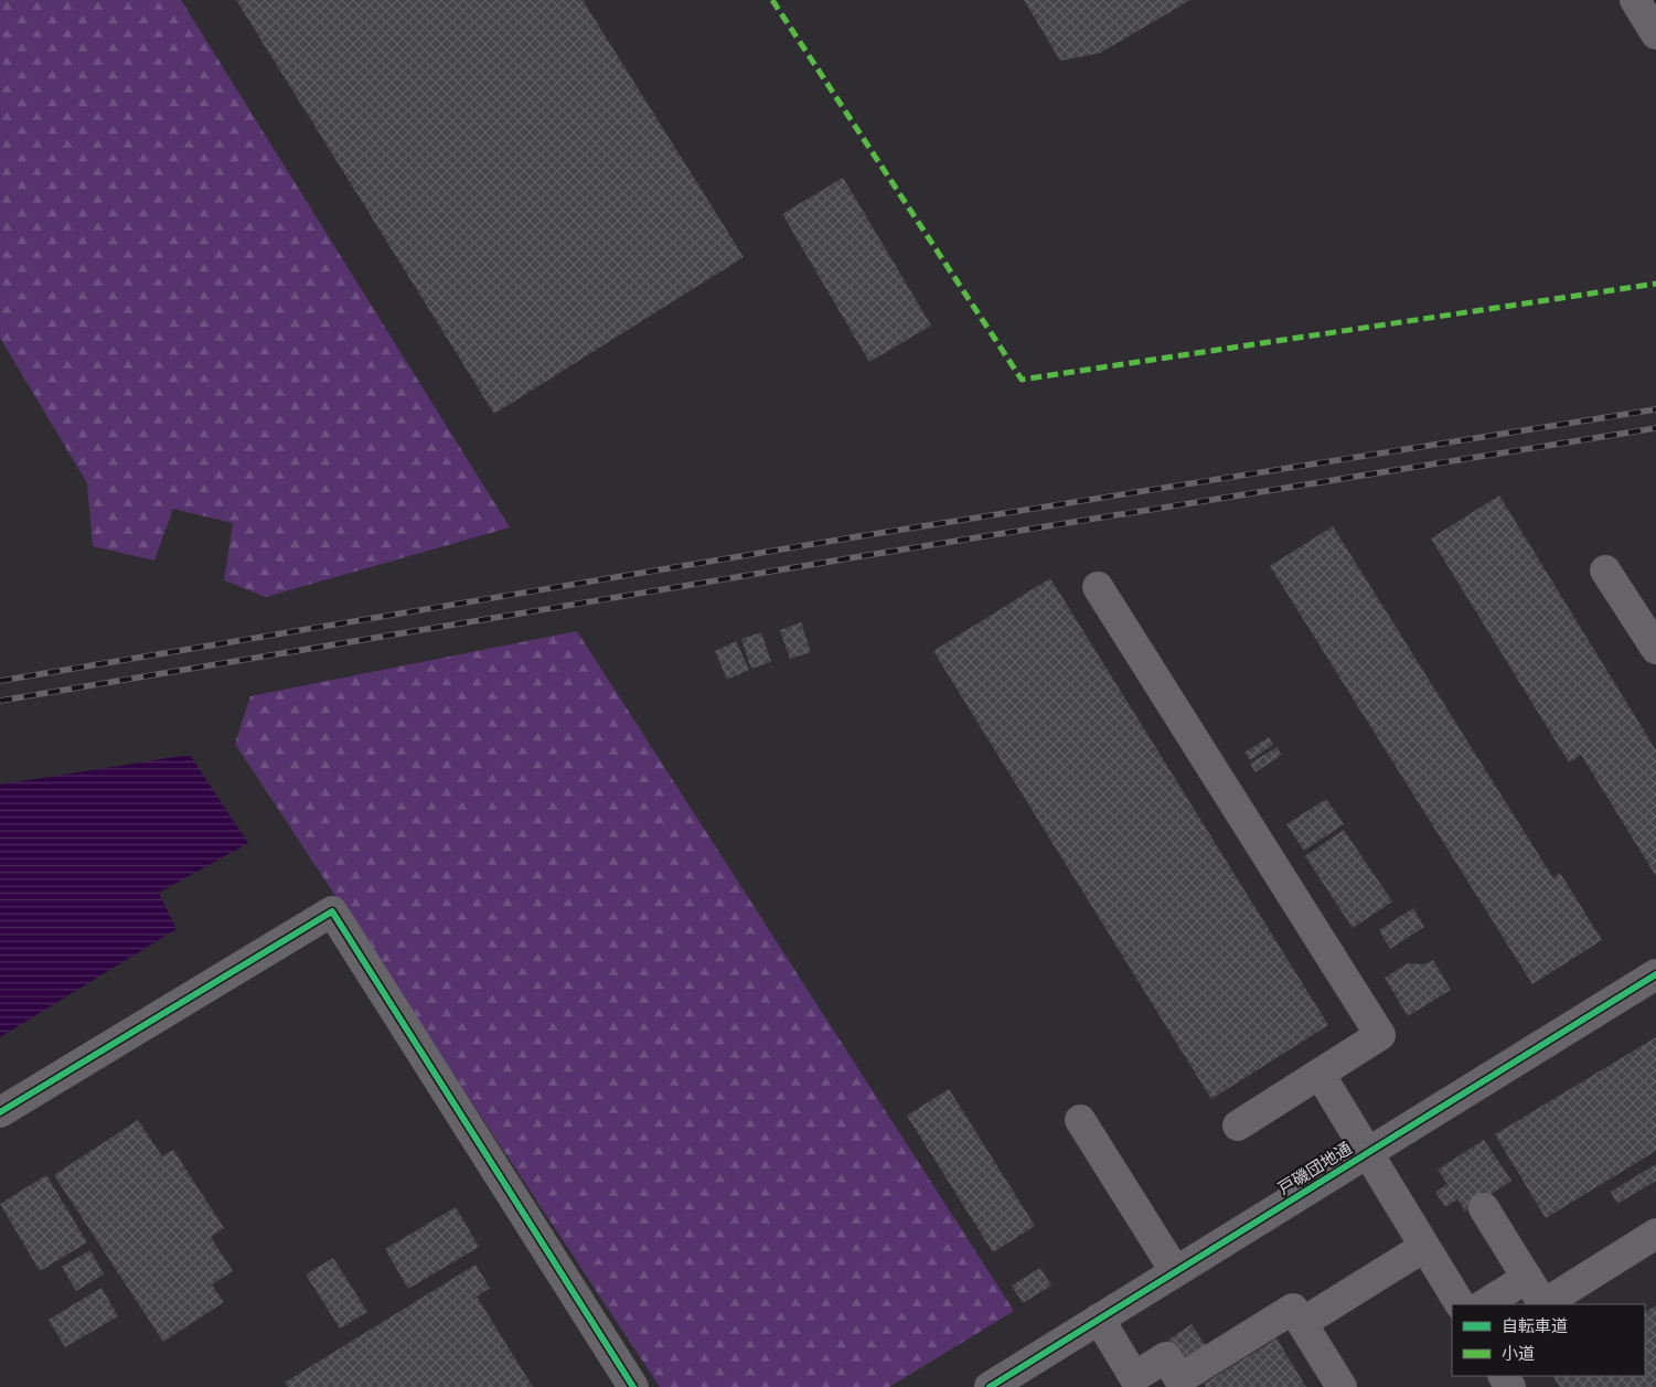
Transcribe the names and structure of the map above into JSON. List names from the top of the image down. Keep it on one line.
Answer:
{"streets":{"street":["戸磯団地通"]},"legend":["自転車道","小道"]}
